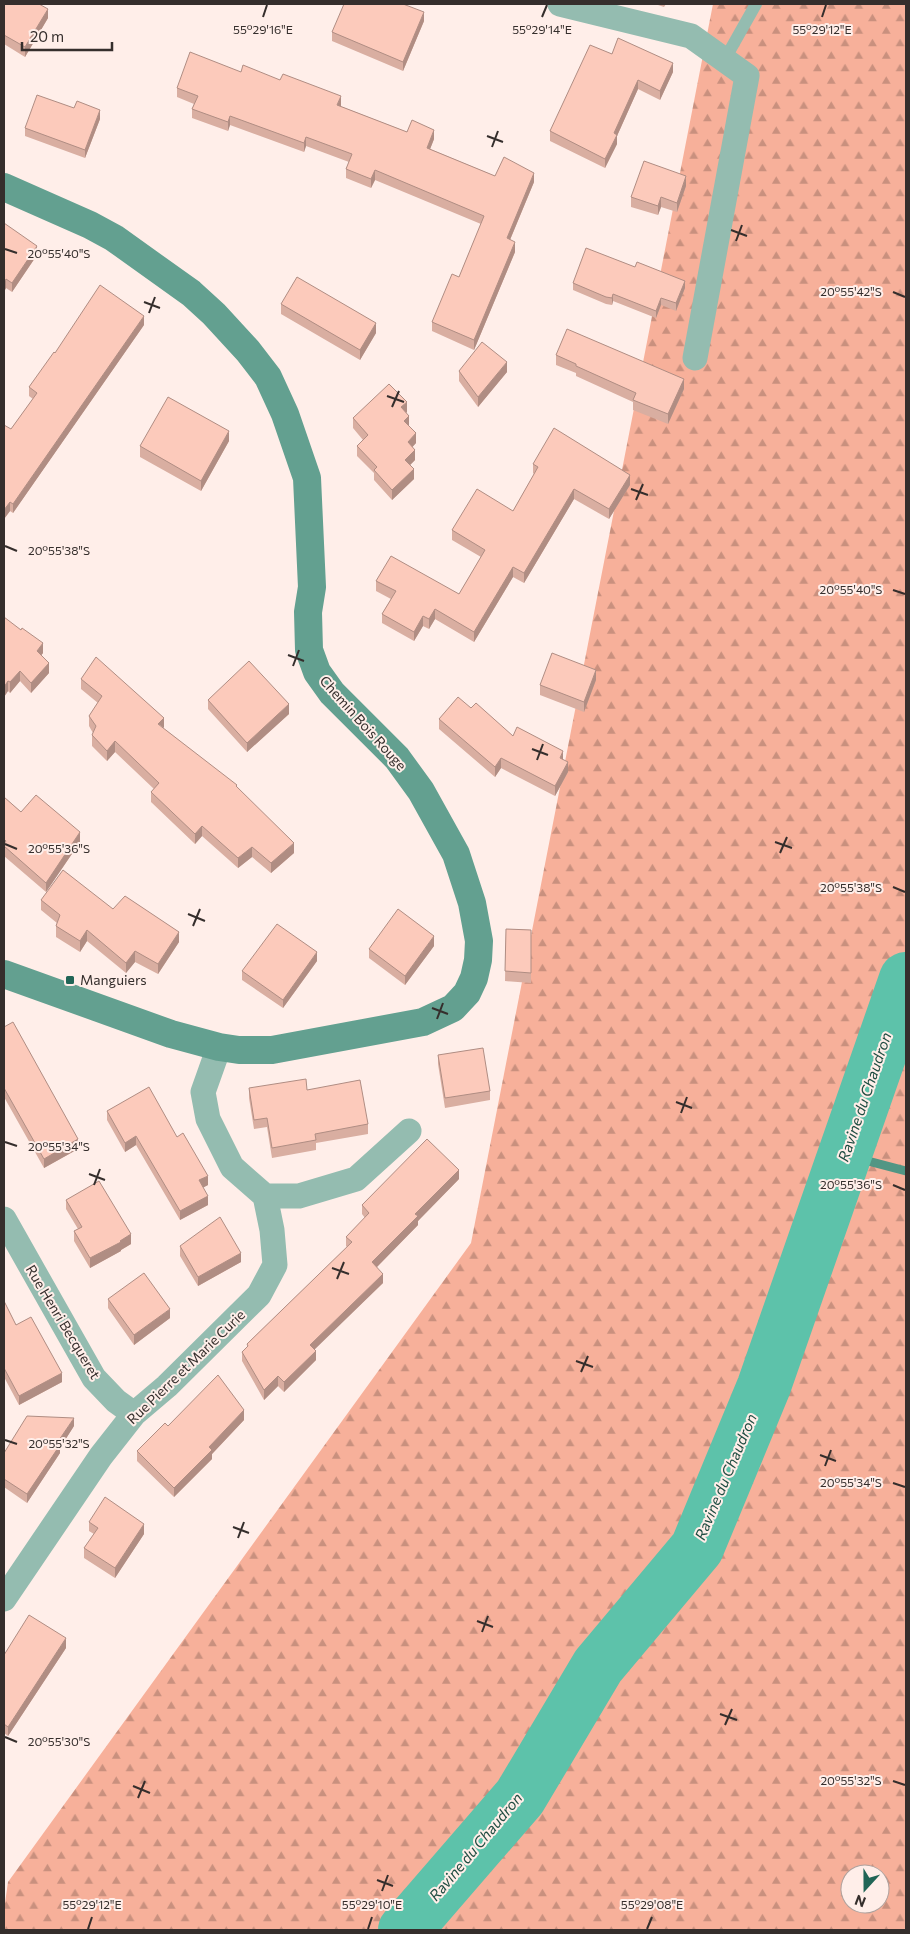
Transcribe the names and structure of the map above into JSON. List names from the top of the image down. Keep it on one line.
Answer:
{"streets":{"street":["Chemin Bois Rouge","Rue Henri Becqueret","Rue Pierre et Marie Curie"]},"crossings":[["Rue Henri Becqueret","Rue Pierre et Marie Curie"]],"water":["Ravine du Chaudron"],"places":{"transit":["Manguiers"]},"scale_bar":"20 m","north":"bottom","coordinates":["55°29'12\"E","55°29'16\"E","55°29'14\"E","20°55'40\"S","20°55'42\"S","20°55'38\"S","20°55'36\"S","20°55'34\"S","20°55'32\"S","20°55'30\"S","55°29'10\"E","55°29'08\"E"]}
